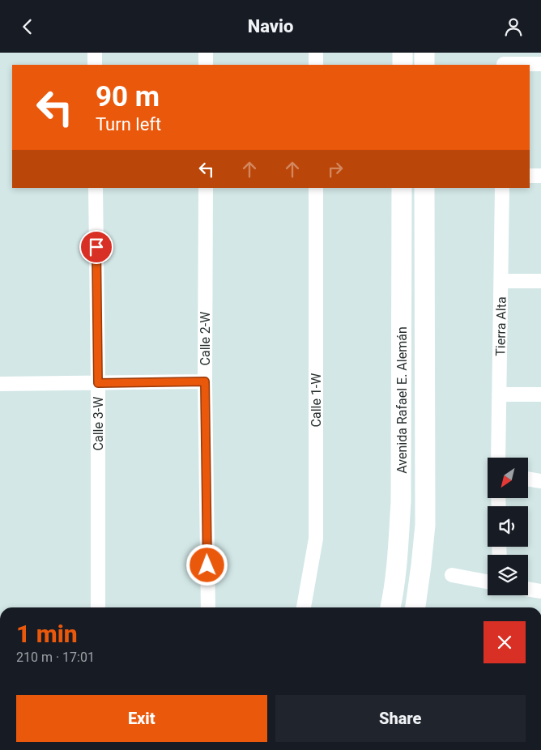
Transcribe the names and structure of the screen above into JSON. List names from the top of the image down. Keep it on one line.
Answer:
{"streets":{"main road":["Avenida Rafael E. Alemán"],"street":["Tierra Alta","Calle 2-W","Calle 1-W","Calle 3-W"]},"north":"bottom left","page":{"header":"Navio","turn":["90 m","Turn left"],"heading":["1 min","210 m · 17:01"],"buttons":["Exit","Share"]}}
